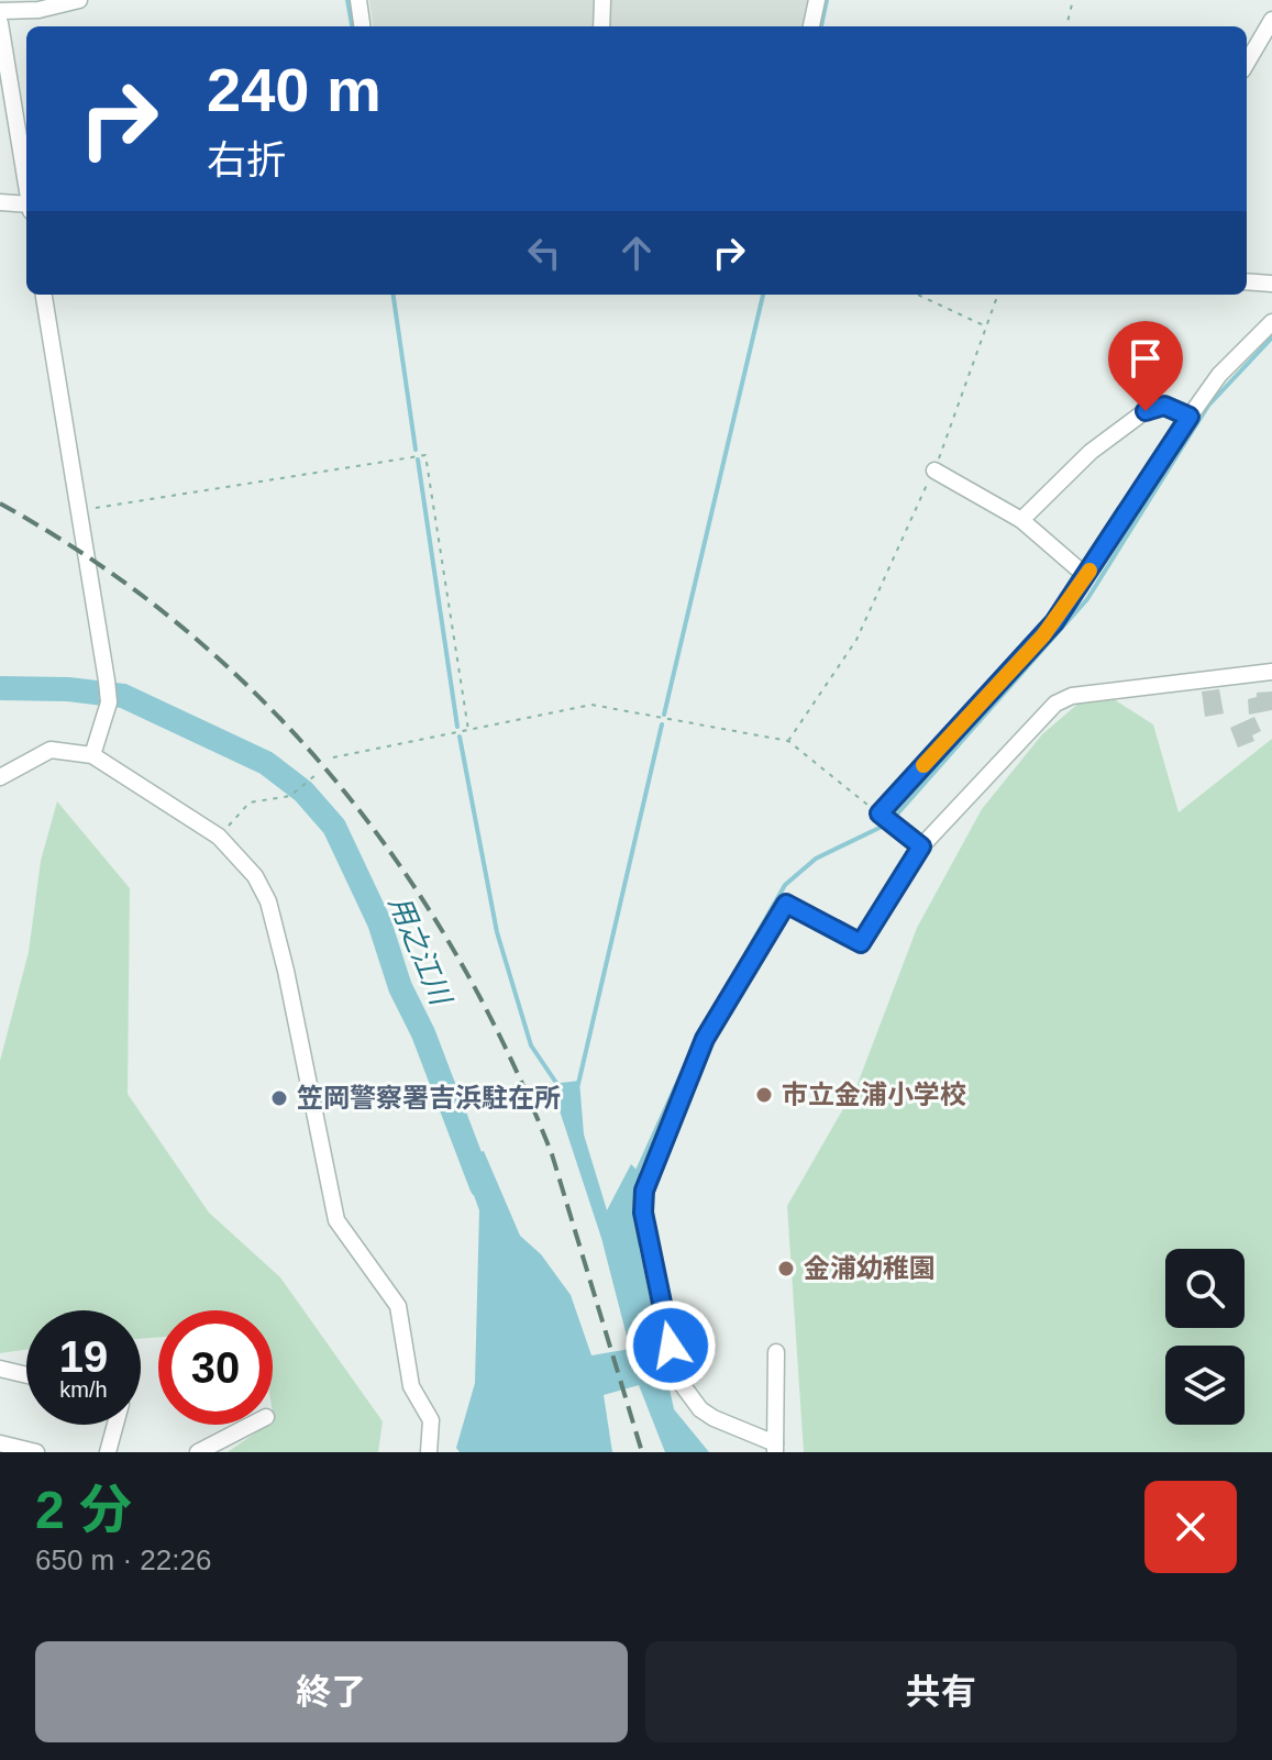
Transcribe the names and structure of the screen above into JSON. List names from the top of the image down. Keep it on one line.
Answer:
{"water":["用之江川"],"places":["市立金浦小学校","笠岡警察署吉浜駐在所","金浦幼稚園"],"page":{"turn":["240 m","右折"],"speed":"19 km/h","limit":"30","heading":["2 分","650 m · 22:26"],"buttons":["終了","共有"]}}
